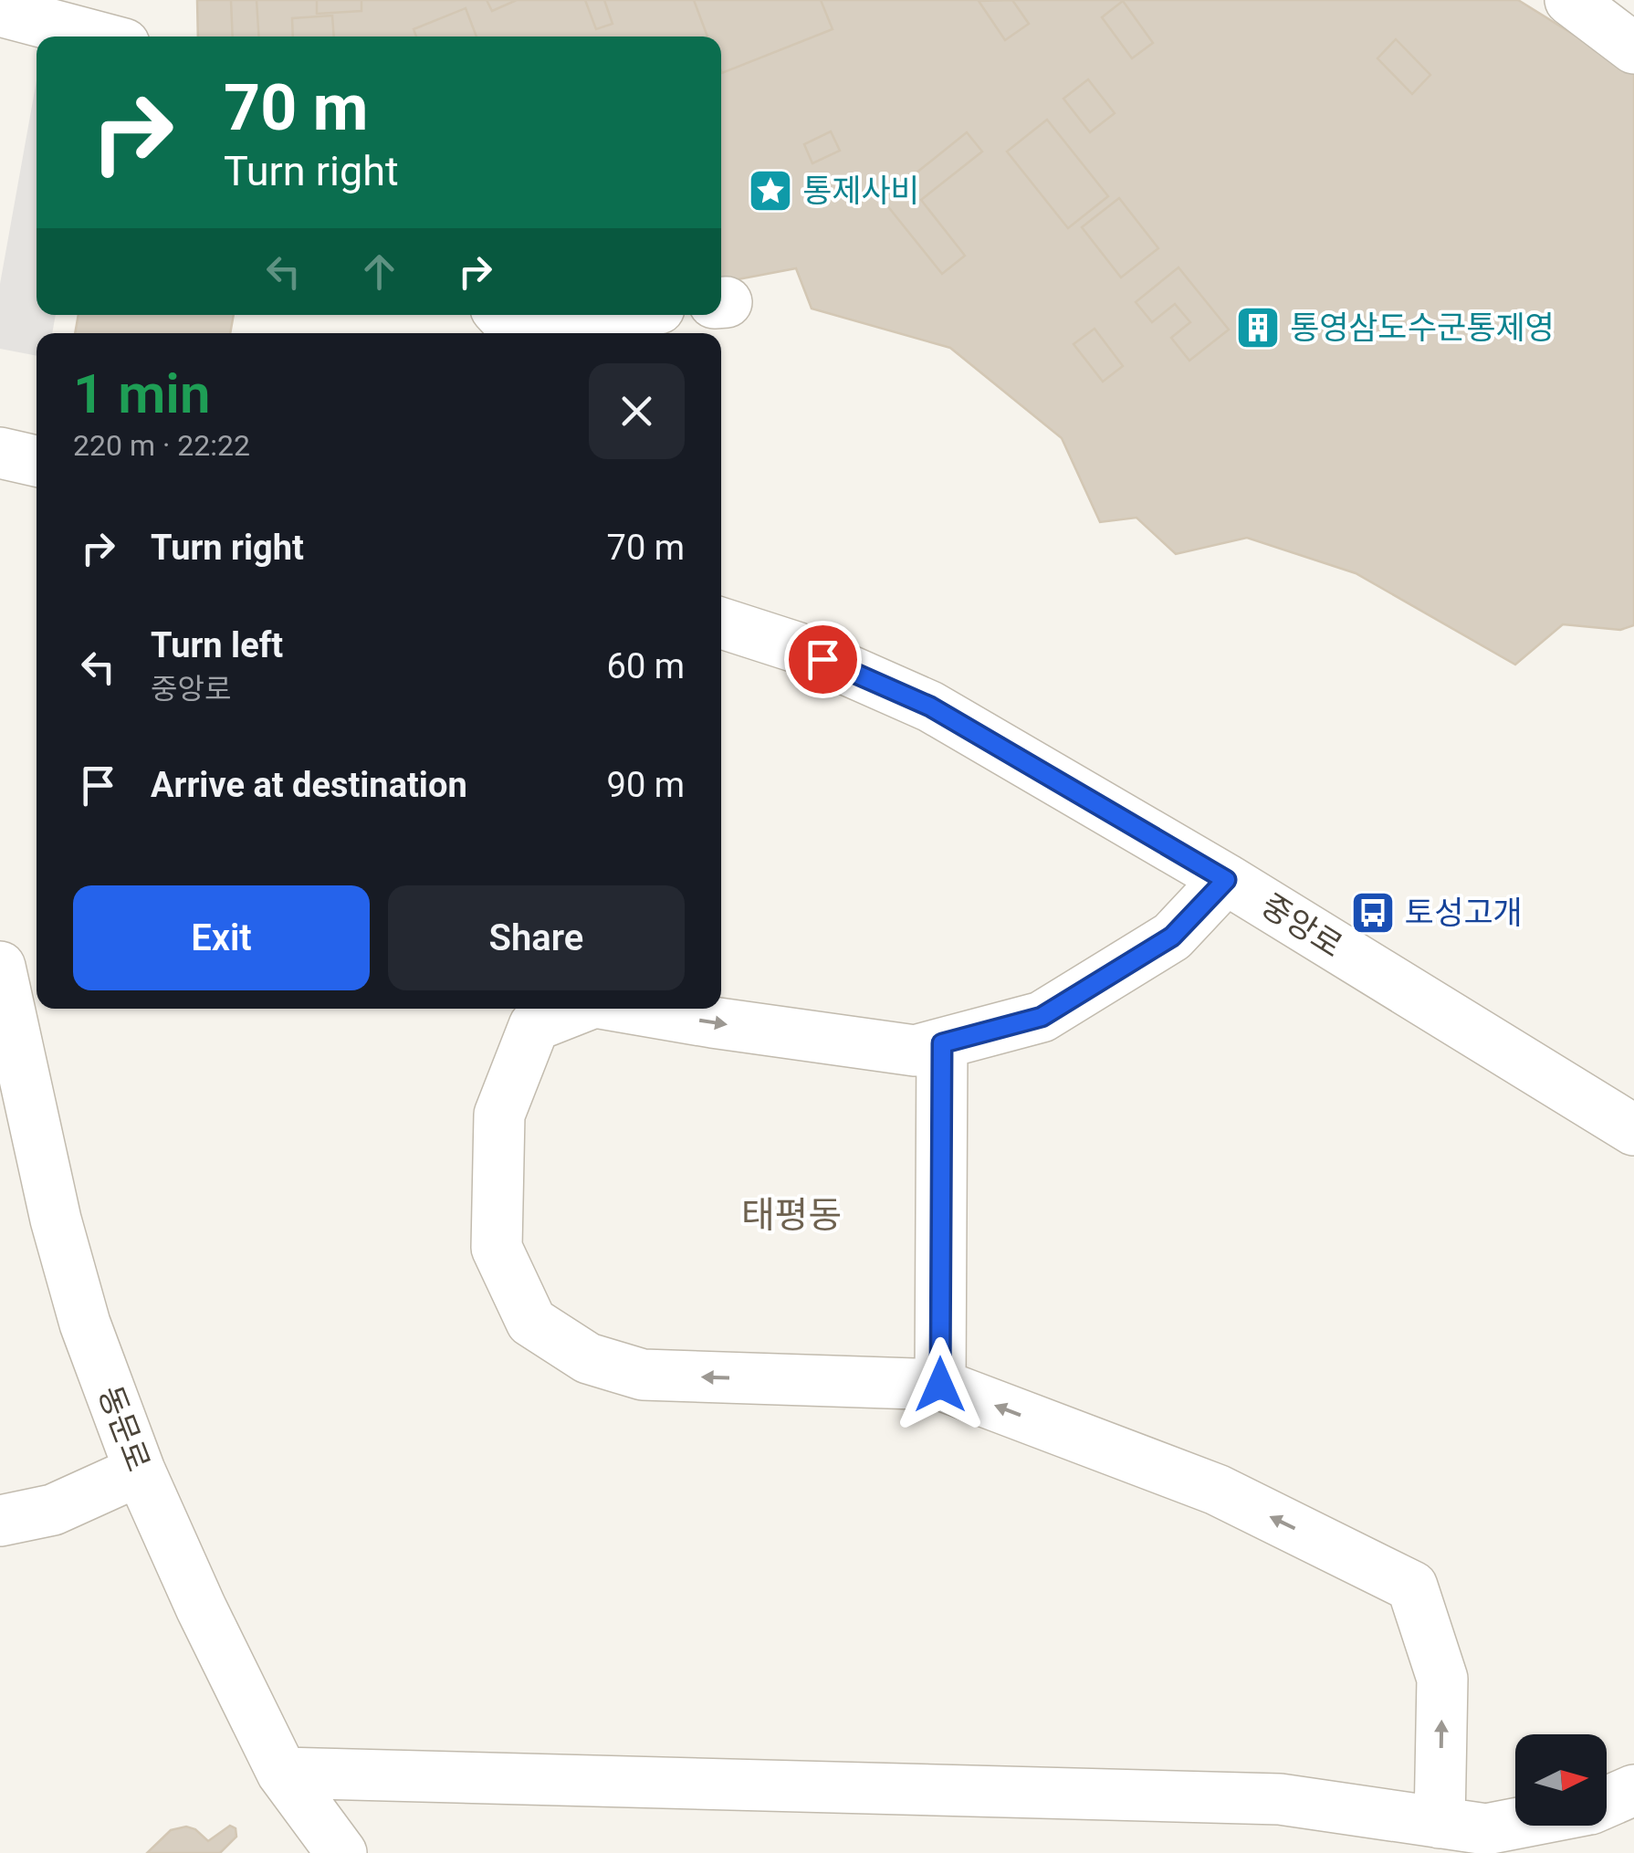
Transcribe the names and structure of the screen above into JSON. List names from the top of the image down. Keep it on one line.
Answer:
{"streets":{"street":["중앙로","동문로"]},"districts":["태평동"],"places":{"place":["통제사비"],"building":["통영삼도수군통제영"],"bus stop":["토성고개"]},"north":"right","page":{"turn":["70 m","Turn right"],"heading":["1 min","220 m · 22:22"],"list":[{"name":"Turn right","value":"70 m"},{"name":"Turn left","note":"중앙로","value":"60 m"},{"name":"Arrive at destination","value":"90 m"}],"buttons":["Exit","Share"]}}
